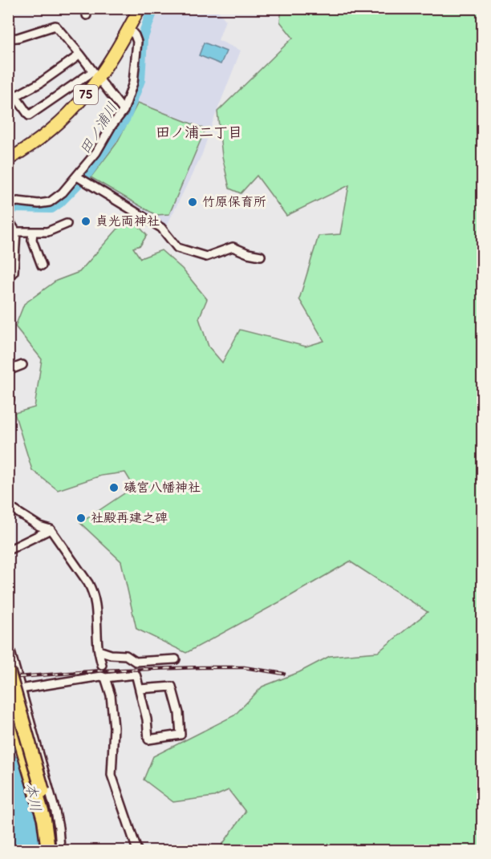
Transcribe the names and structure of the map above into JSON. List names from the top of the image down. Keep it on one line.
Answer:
{"streets":{"main road":["75"]},"districts":["田ノ浦二丁目"],"water":["田ノ浦川","本川"],"places":["竹原保育所","貞光両神社","礒宮八幡神社","社殿再建之碑"]}
